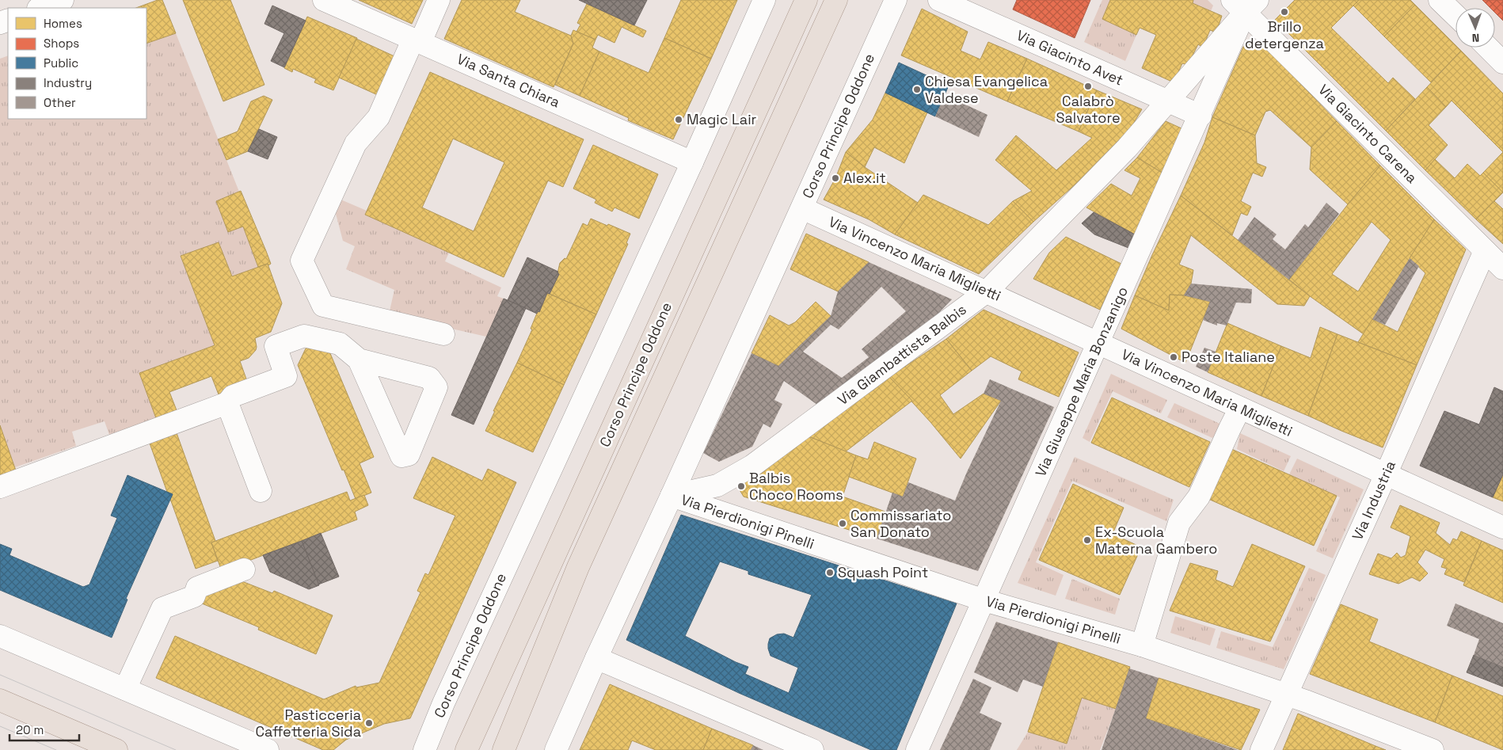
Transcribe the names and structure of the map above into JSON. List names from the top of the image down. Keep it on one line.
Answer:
{"streets":{"main road":["Corso Principe Oddone"],"street":["Via Giacinto Avet","Via Santa Chiara","Via Giacinto Carena","Via Vincenzo Maria Miglietti","Via Giambattista Balbis","Via Giuseppe Maria Bonzanigo","Via Industria","Via Pierdionigi Pinelli"]},"crossings":[["Via Giacinto Avet","Via Giambattista Balbis"],["Via Giacinto Avet","Via Giuseppe Maria Bonzanigo"],["Via Santa Chiara","Corso Principe Oddone"],["Corso Principe Oddone","Via Vincenzo Maria Miglietti"],["Corso Principe Oddone","Via Giambattista Balbis"],["Corso Principe Oddone","Via Pierdionigi Pinelli"],["Via Giacinto Carena","Via Giambattista Balbis"],["Via Giacinto Carena","Via Giuseppe Maria Bonzanigo"],["Via Giacinto Carena","Via Industria"],["Via Vincenzo Maria Miglietti","Via Giambattista Balbis"],["Via Vincenzo Maria Miglietti","Via Giuseppe Maria Bonzanigo"],["Via Vincenzo Maria Miglietti","Via Industria"],["Via Giambattista Balbis","Via Giuseppe Maria Bonzanigo"],["Via Giambattista Balbis","Via Pierdionigi Pinelli"],["Via Giuseppe Maria Bonzanigo","Via Pierdionigi Pinelli"],["Via Industria","Via Pierdionigi Pinelli"]],"places":["Brillo detergenza","Calabrò Salvatore","Chiesa Evangelica Valdese","Magic Lair","Alex.it","Poste Italiane","Balbis Choco Rooms","Commissariato San Donato","Ex-Scuola Materna Gambero","Squash Point","Pasticceria Caffetteria Sida"],"legend":["Homes","Shops","Public","Industry","Other"],"scale_bar":"20 m","north":"bottom"}
